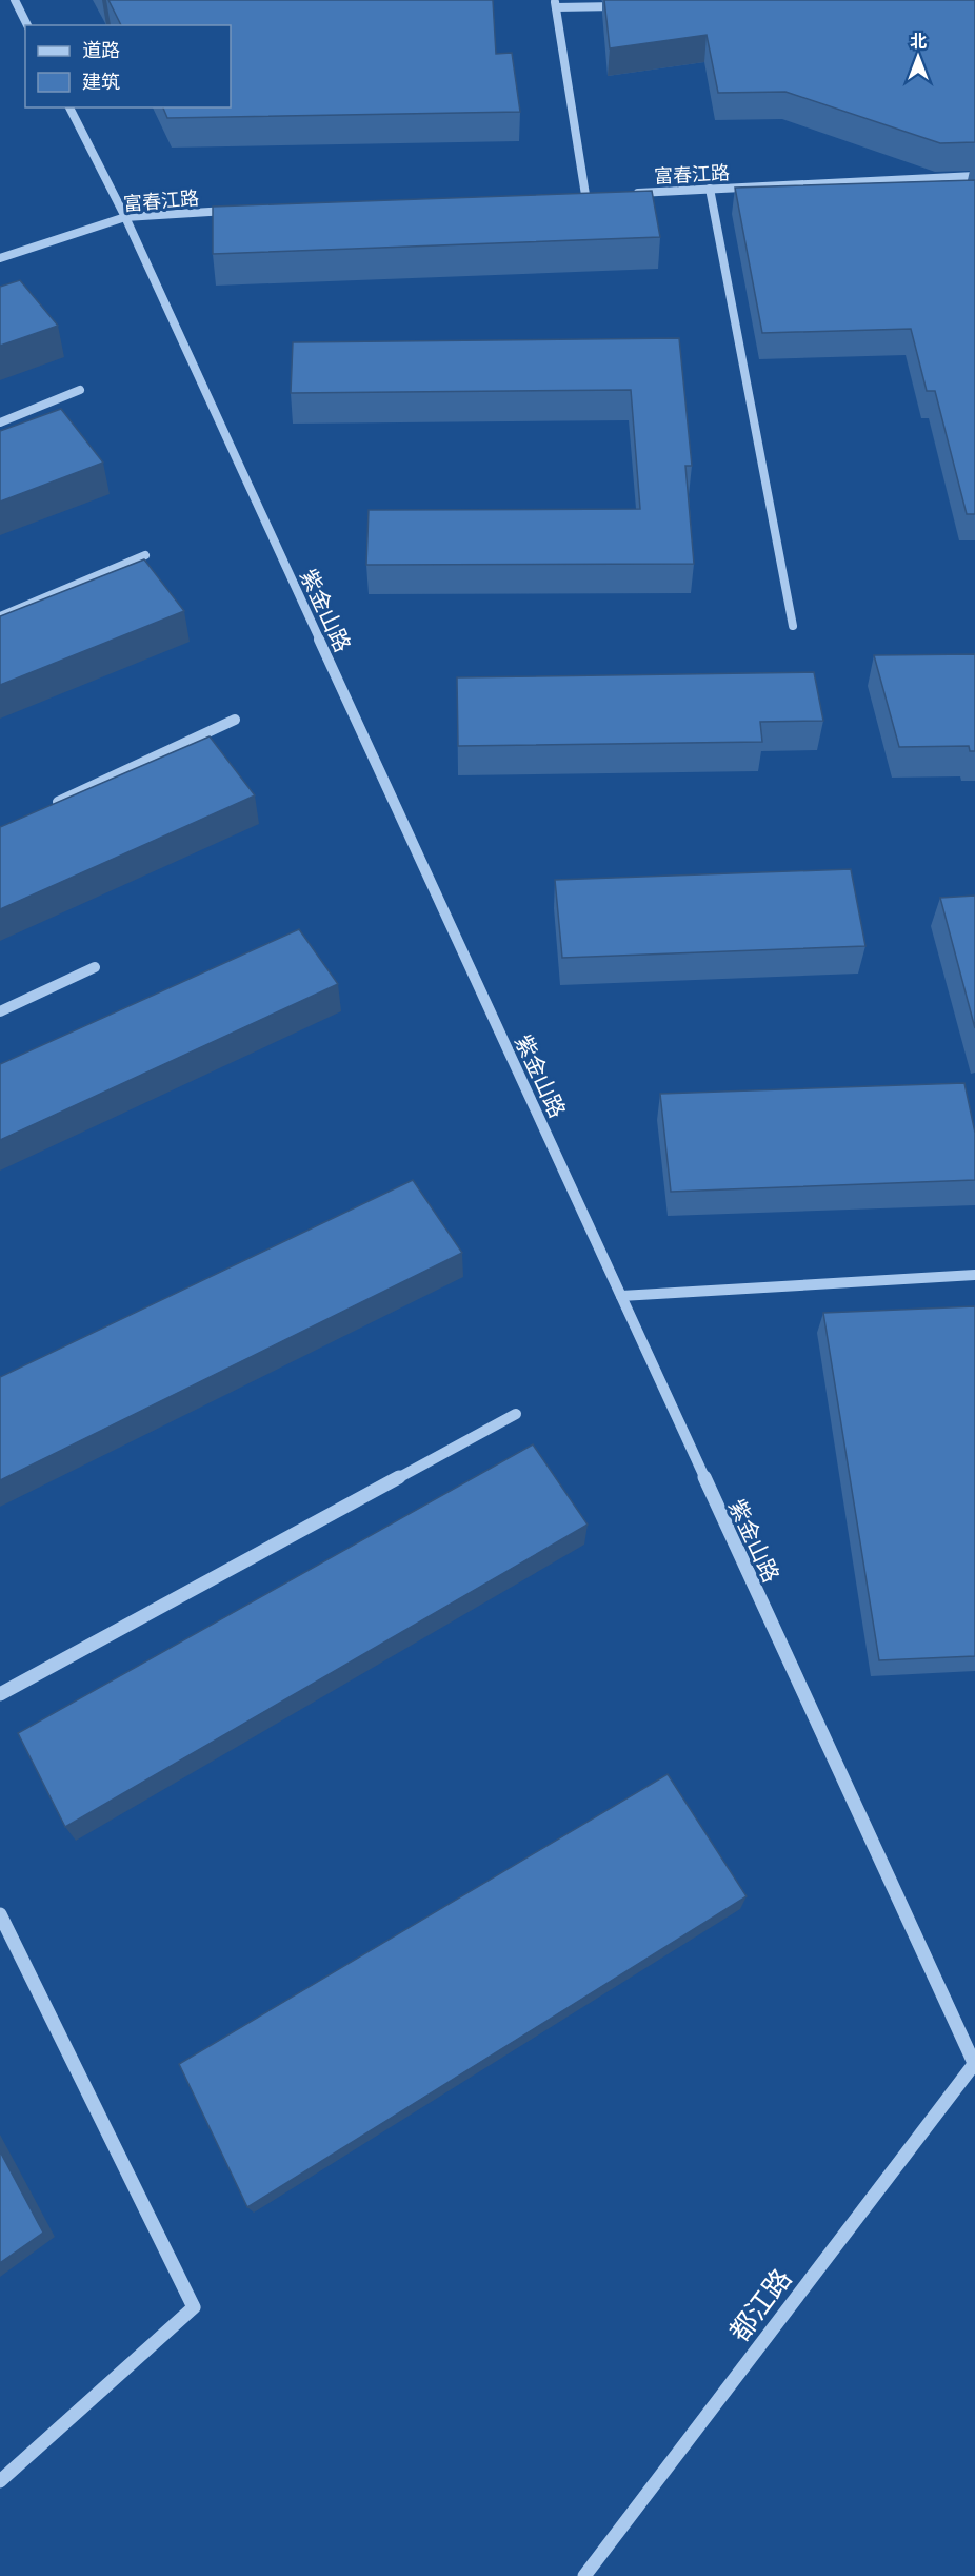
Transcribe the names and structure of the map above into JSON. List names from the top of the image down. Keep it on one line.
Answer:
{"streets":{"street":["富春江路","紫金山路","都江路"]},"crossings":[["富春江路","紫金山路"],["紫金山路","都江路"]],"legend":["道路","建筑"],"north":"top"}
